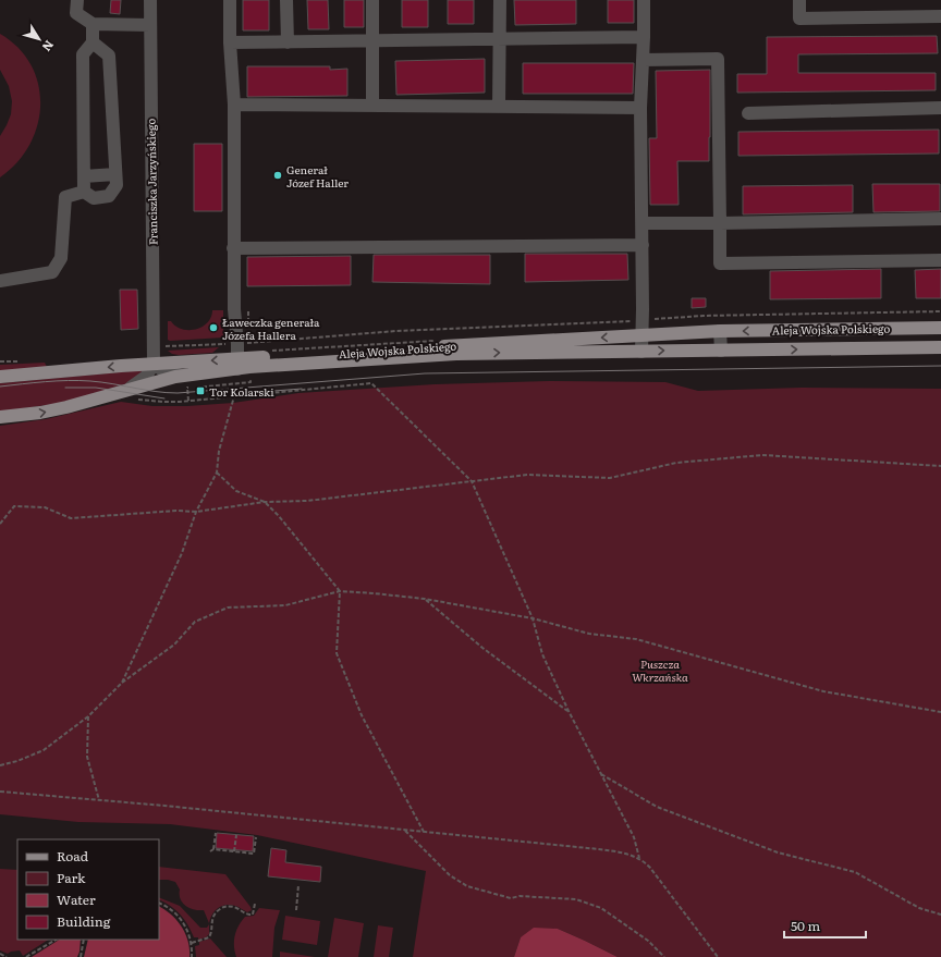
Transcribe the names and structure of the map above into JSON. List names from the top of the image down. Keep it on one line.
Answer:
{"streets":{"main road":["Aleja Wojska Polskiego"],"street":["Franciszka Jarzyńskiego"]},"crossings":[["Franciszka Jarzyńskiego","Aleja Wojska Polskiego"]],"parks":["Puszcza Wkrzańska"],"places":{"other":["Generał Józef Haller","Ławeczka generała Józefa Hallera"],"transit":["Tor Kolarski"]},"legend":["Road","Park","Water","Building"],"scale_bar":"50 m","north":"bottom right"}
